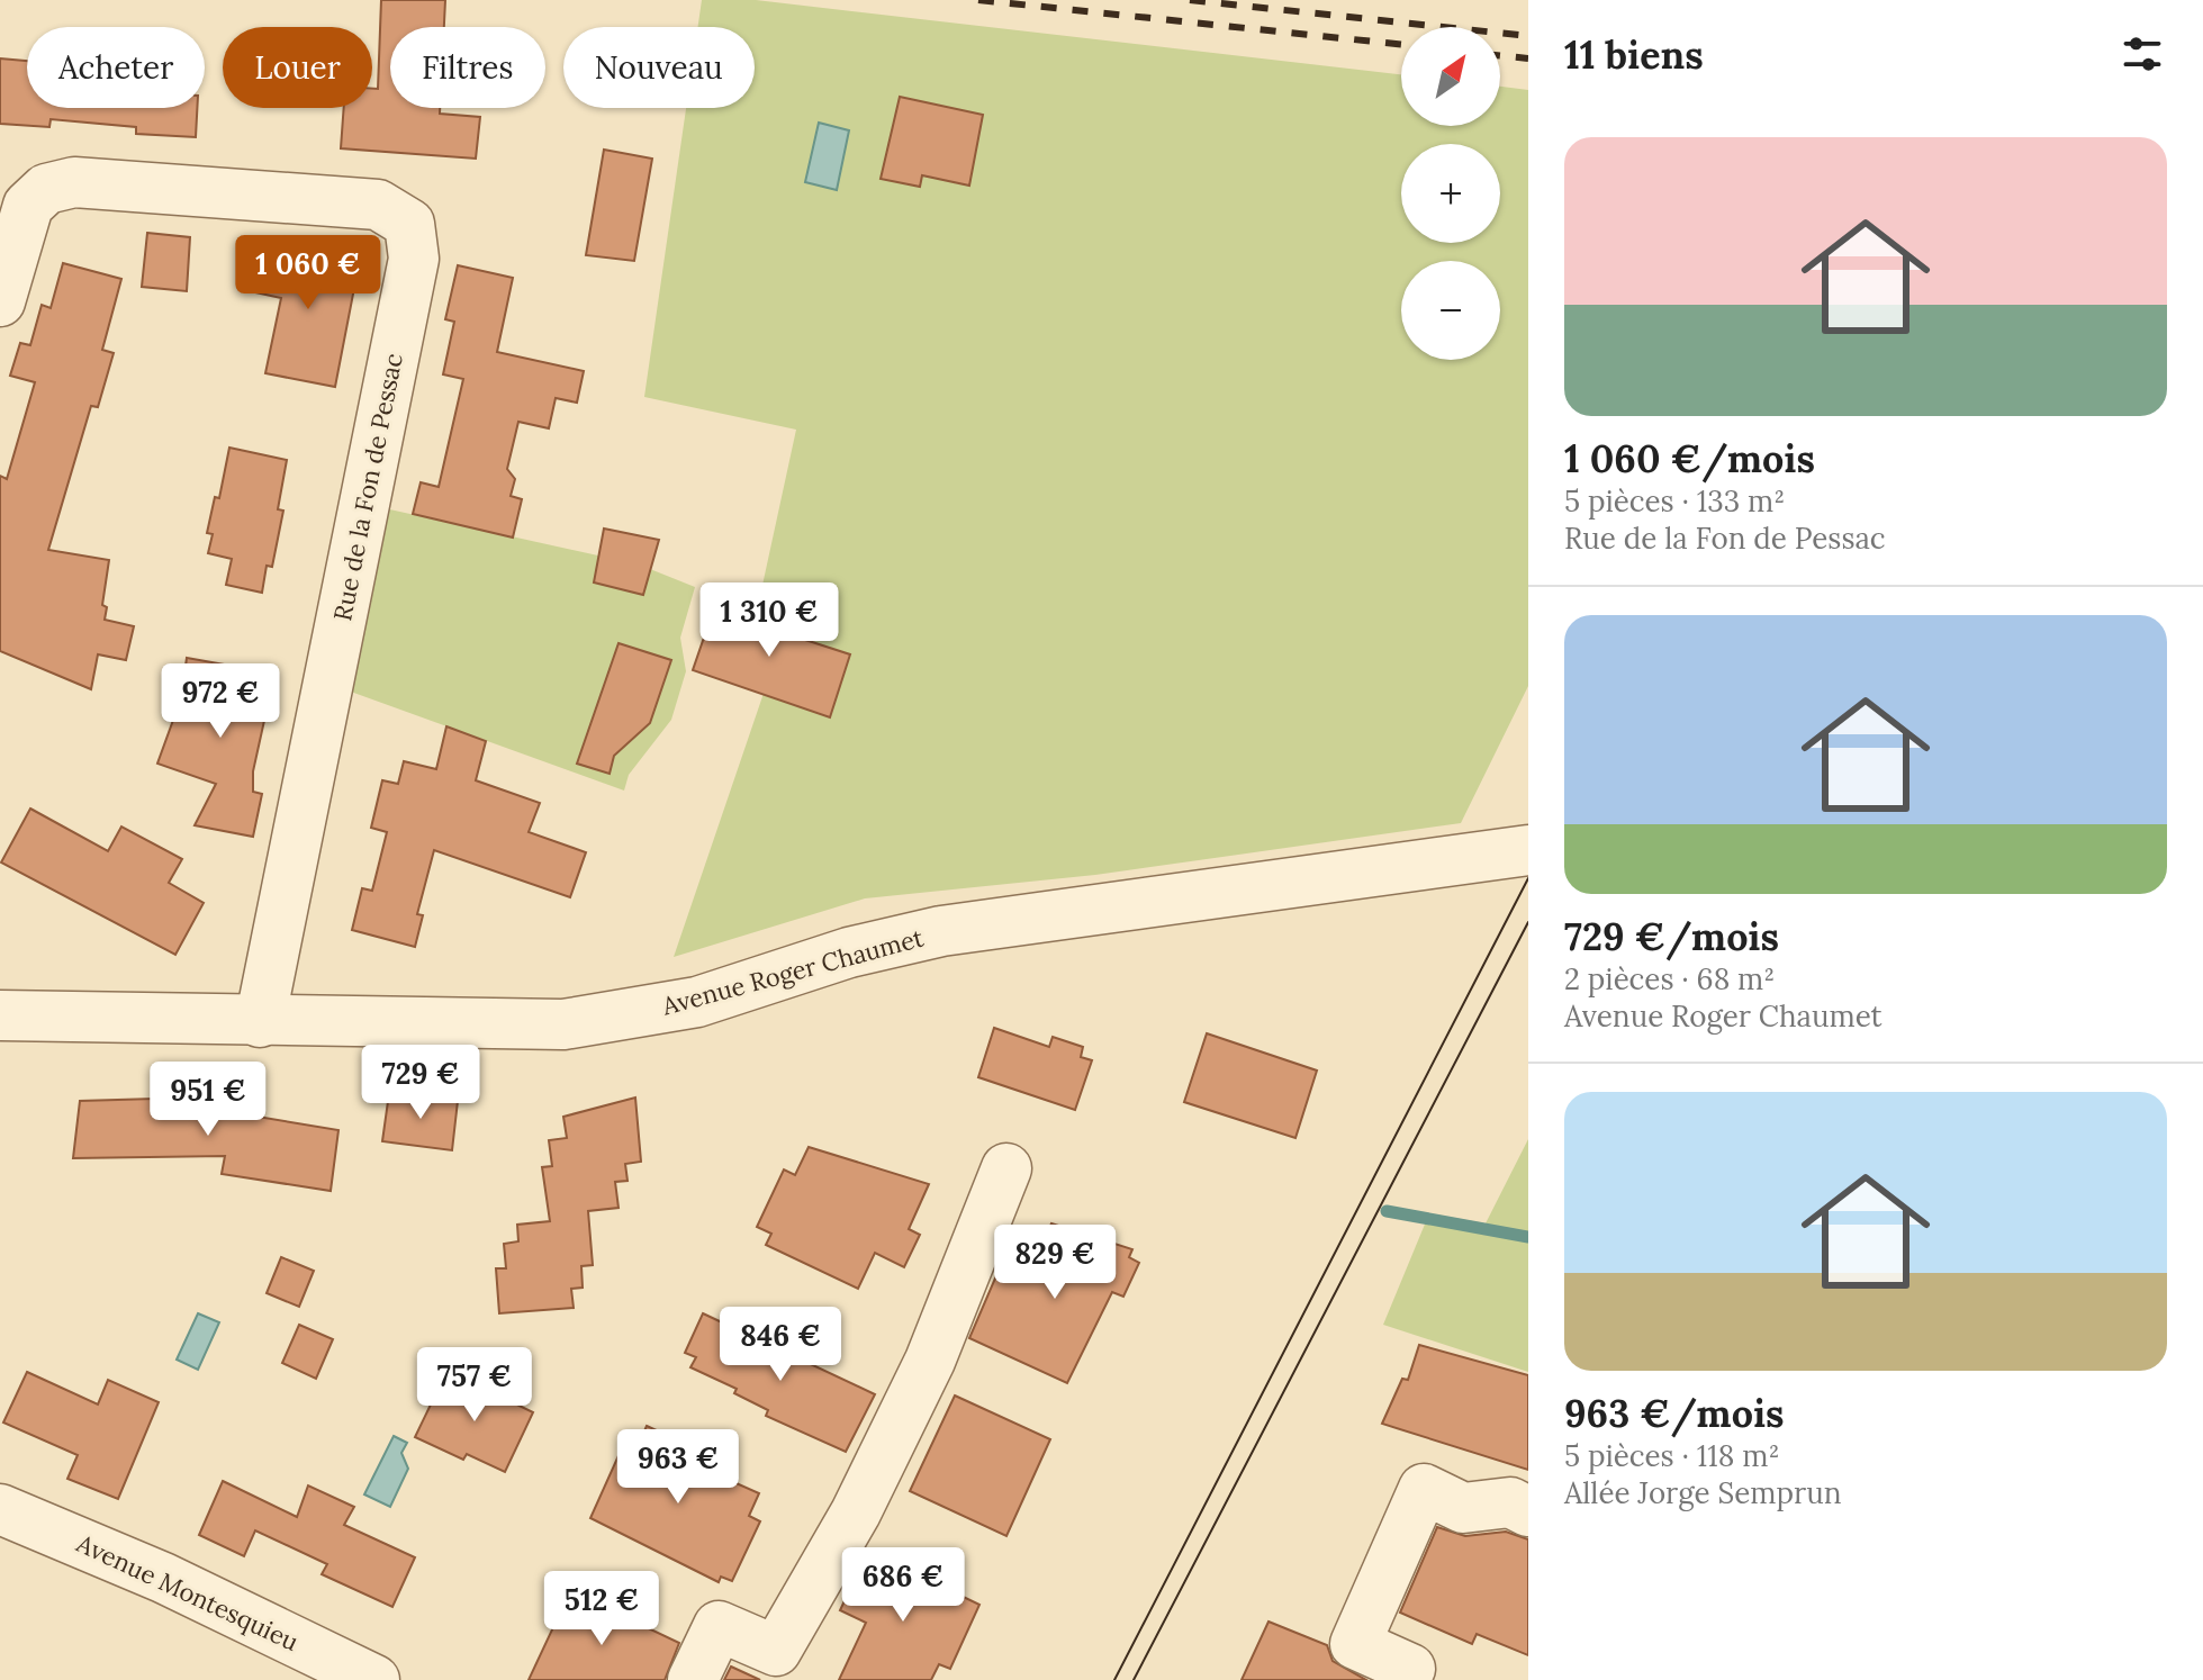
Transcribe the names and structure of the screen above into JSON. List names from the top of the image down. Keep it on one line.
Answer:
{"streets":{"street":["Rue de la Fon de Pessac","Avenue Roger Chaumet","Avenue Montesquieu"]},"crossings":[["Rue de la Fon de Pessac","Avenue Roger Chaumet"]],"north":"top right","page":{"heading":"11 biens","map_buttons":["+","−"],"chip":["Acheter","Louer","Filtres","Nouveau"],"list":[{"name":"1 060 €/mois","note":"5 pièces · 133 m² · Rue de la Fon de Pessac"},{"name":"729 €/mois","note":"2 pièces · 68 m² · Avenue Roger Chaumet"},{"name":"963 €/mois","note":"5 pièces · 118 m² · Allée Jorge Semprun"}],"price":["1 060 €","1 310 €","972 €","729 €","951 €","829 €","846 €","757 €","963 €","686 €","512 €"]}}
